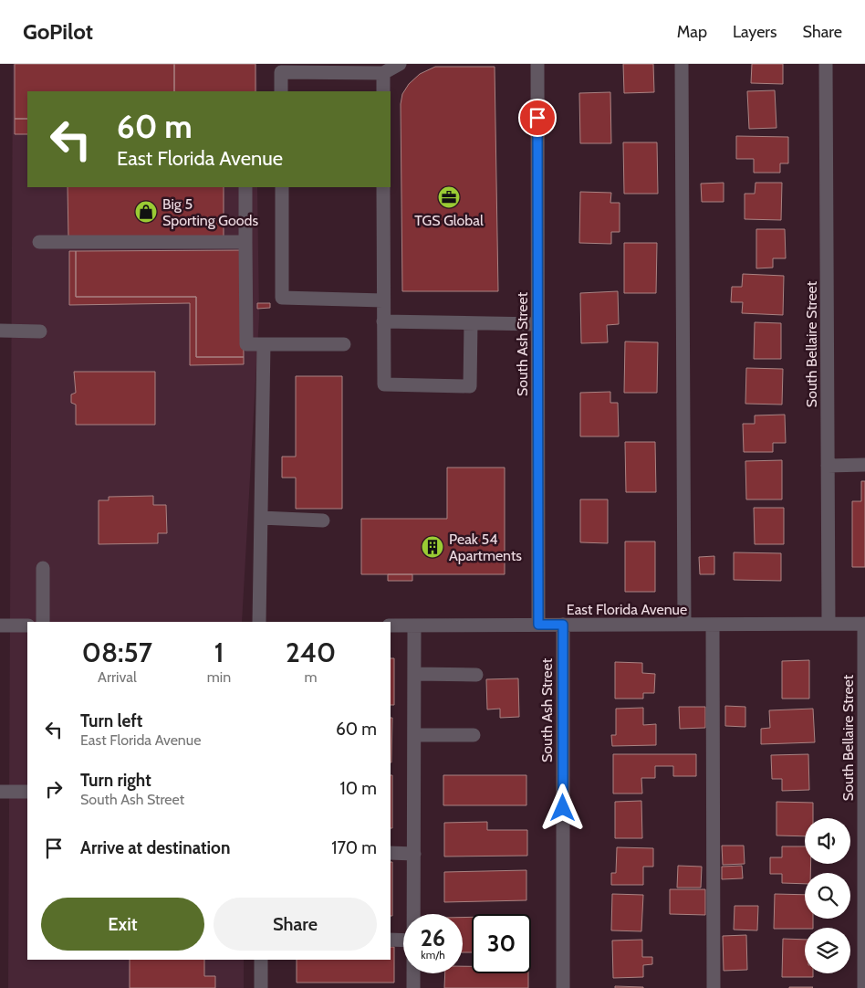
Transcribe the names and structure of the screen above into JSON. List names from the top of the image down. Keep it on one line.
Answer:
{"streets":{"street":["South Ash Street","South Bellaire Street","East Florida Avenue"]},"crossings":[["South Ash Street","East Florida Avenue"],["South Bellaire Street","East Florida Avenue"]],"places":{"office":["TGS Global"],"shop":["Big 5 Sporting Goods"],"building":["Peak 54 Apartments"]},"page":{"header":"GoPilot","nav":["Map","Layers","Share"],"turn":["60 m","East Florida Avenue"],"eta":["08:57","Arrival","1","min","240","m"],"list":[{"name":"Turn left","note":"East Florida Avenue","value":"60 m"},{"name":"Turn right","note":"South Ash Street","value":"10 m"},{"name":"Arrive at destination","value":"170 m"}],"buttons":["Exit","Share"],"speed":"26 km/h","limit":"30"}}
